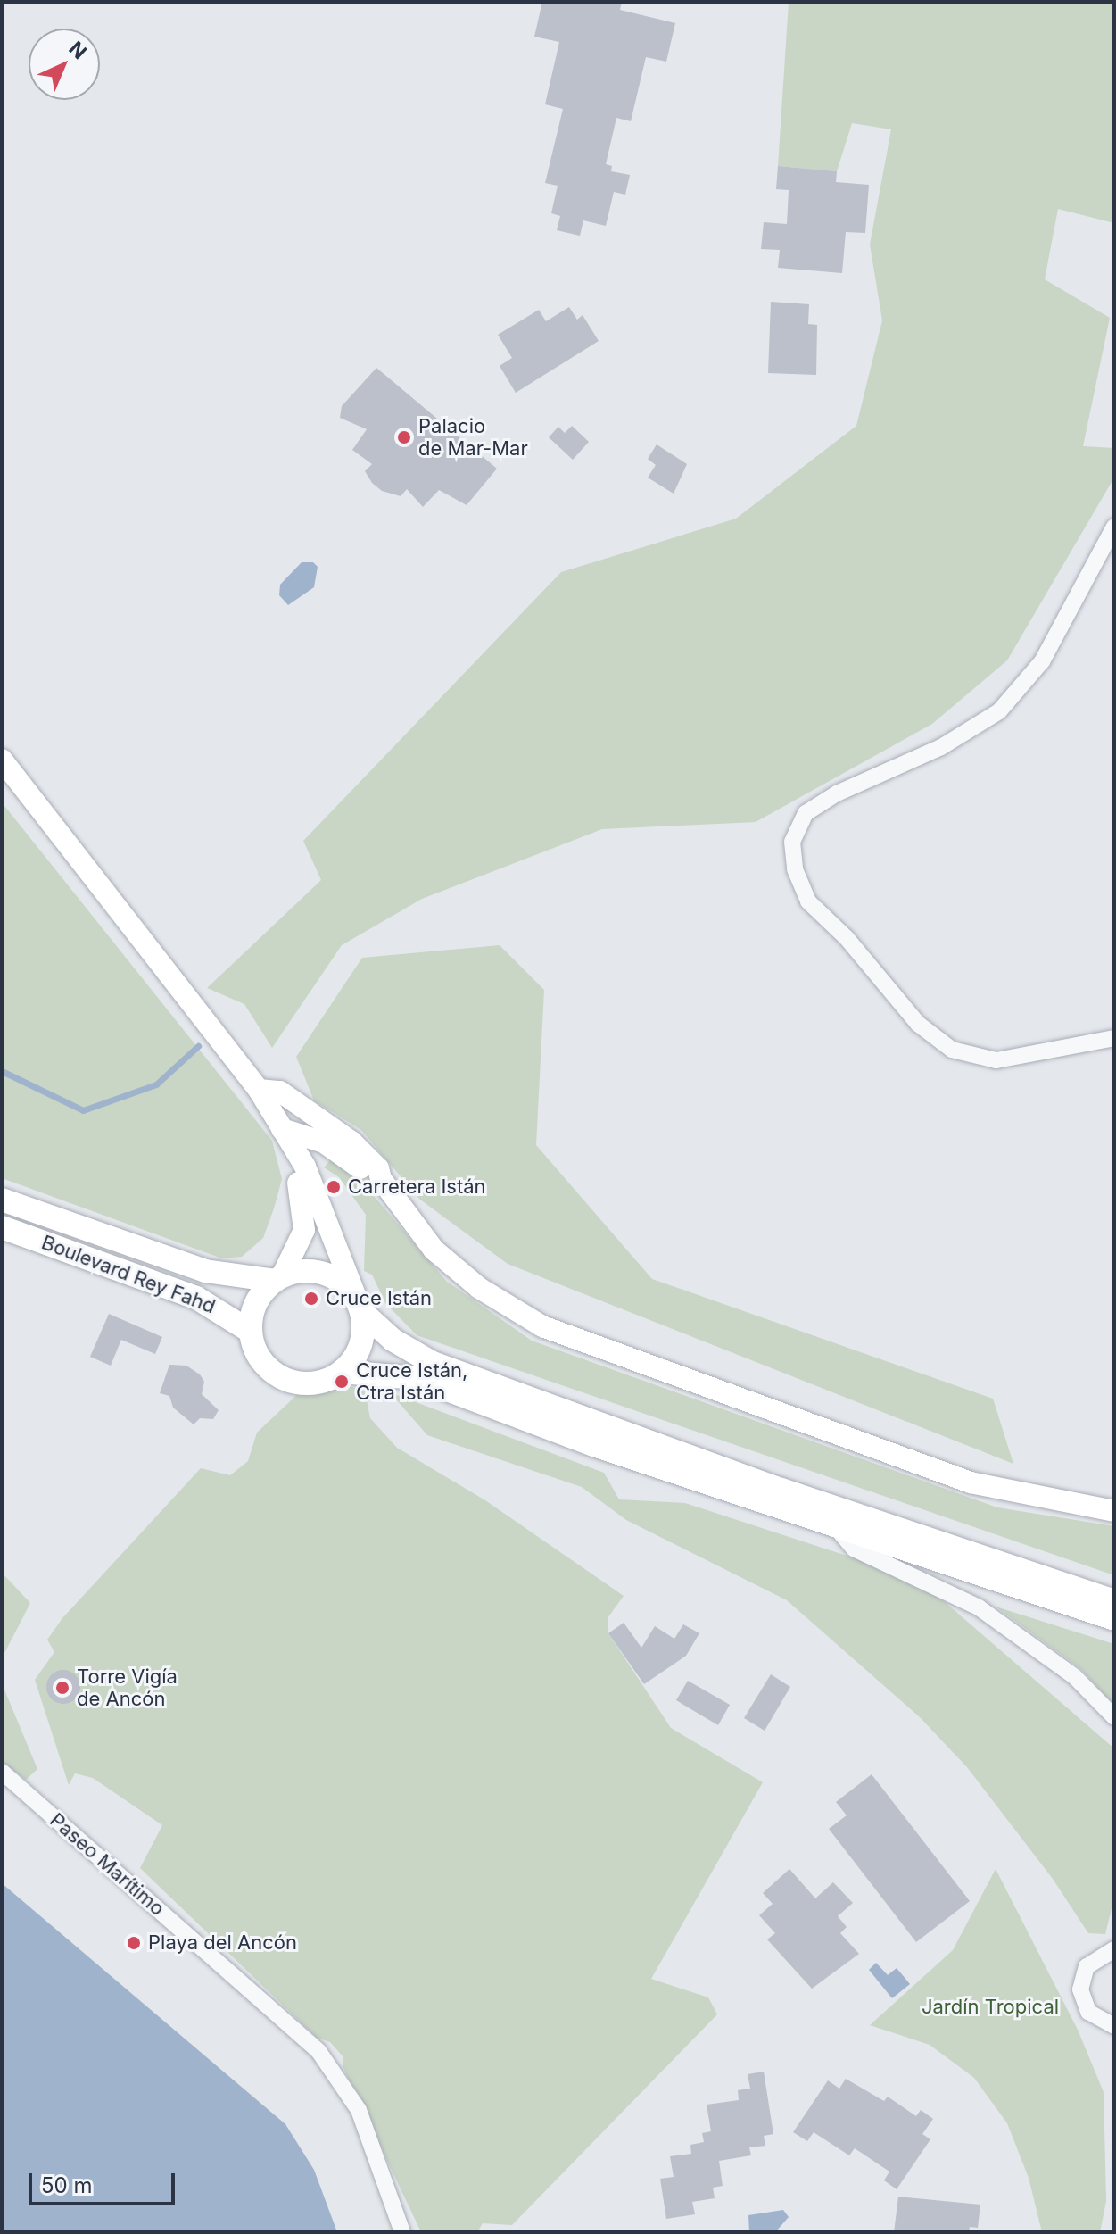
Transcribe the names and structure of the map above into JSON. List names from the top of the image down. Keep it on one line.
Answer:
{"streets":{"main road":["Boulevard Rey Fahd"],"street":["Paseo Marítimo"]},"parks":["Jardín Tropical"],"places":["Palacio de Mar-Mar","Carretera Istán","Cruce Istán","Cruce Istán, Ctra Istán","Torre Vigía de Ancón","Playa del Ancón"],"scale_bar":"50 m","north":"top right"}
